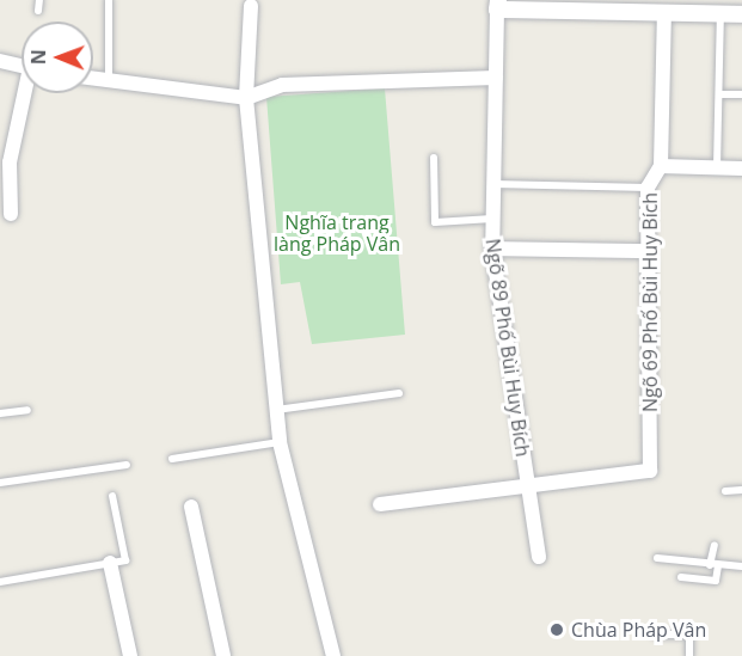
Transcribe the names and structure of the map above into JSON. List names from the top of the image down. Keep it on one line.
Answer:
{"streets":{"street":["Ngõ 69 Phố Bùi Huy Bích","Ngõ 89 Phố Bùi Huy Bích"]},"crossings":[["Ngõ 69 Phố Bùi Huy Bích","Ngõ 89 Phố Bùi Huy Bích"]],"parks":["Nghĩa trang làng Pháp Vân"],"places":["Chùa Pháp Vân"],"north":"left"}
